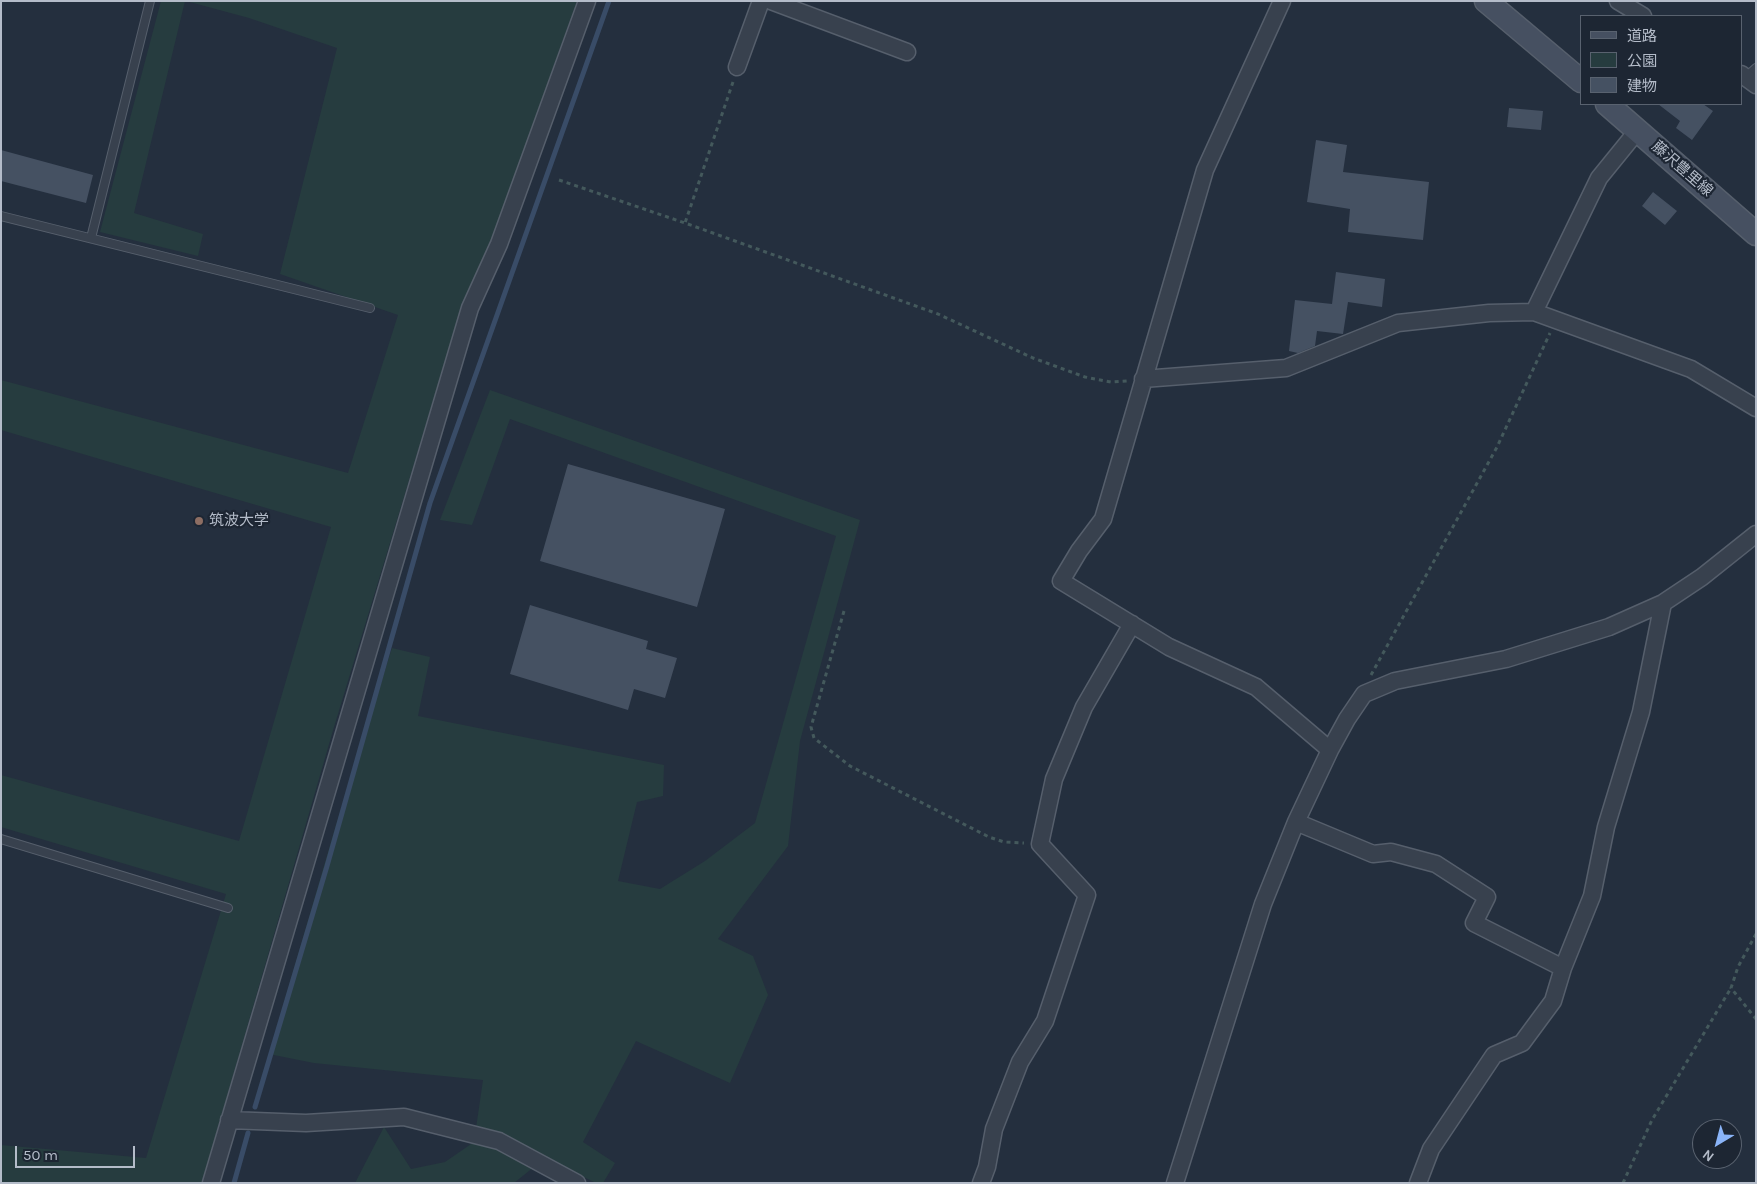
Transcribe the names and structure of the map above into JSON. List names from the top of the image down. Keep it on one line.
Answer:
{"streets":{"main road":["藤沢豊里線"]},"places":["筑波大学"],"legend":["道路","公園","建物"],"scale_bar":"50 m","north":"bottom left"}
